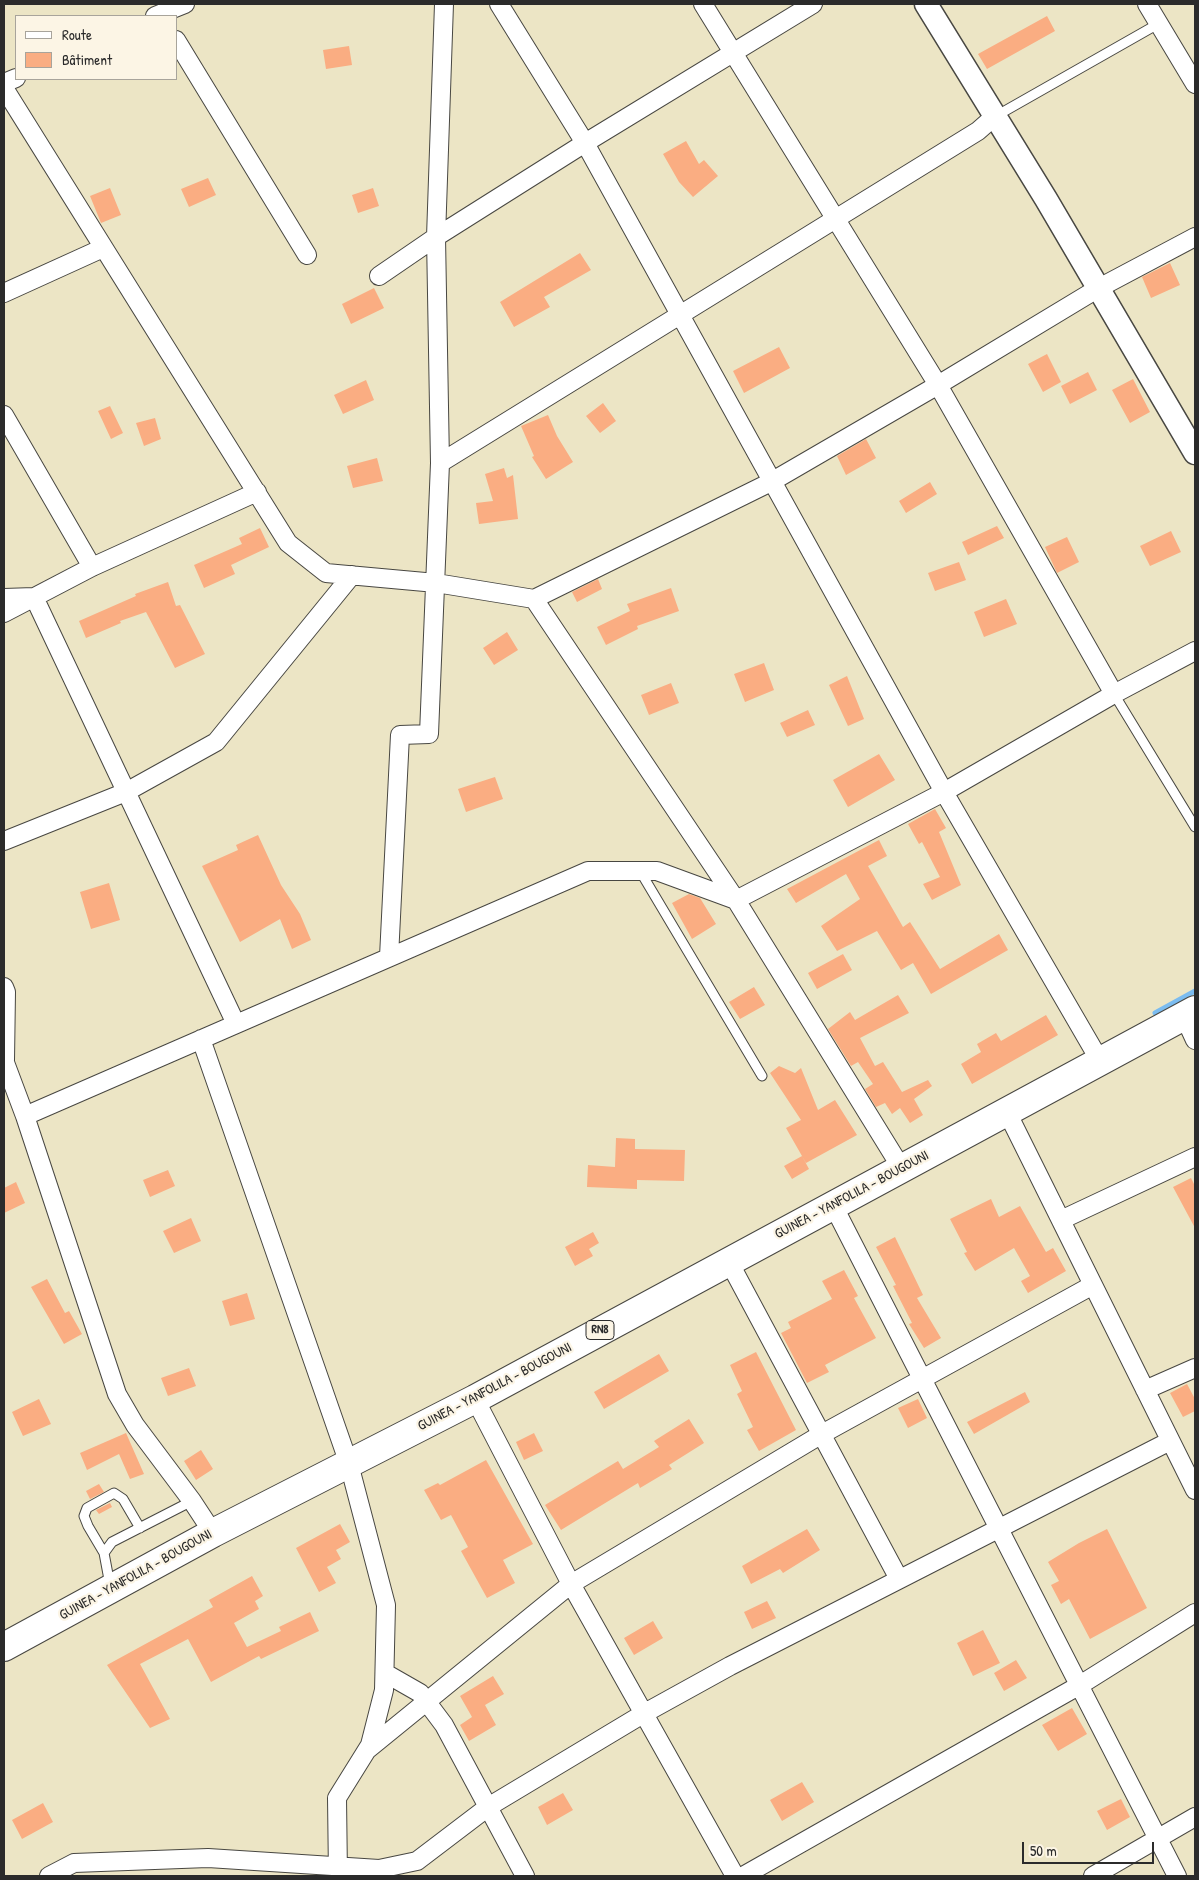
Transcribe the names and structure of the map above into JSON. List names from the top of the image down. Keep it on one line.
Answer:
{"streets":{"main road":["GUINEA - YANFOLILA - BOUGOUNI","RN8"]},"legend":["Route","Bâtiment"],"scale_bar":"50 m"}
